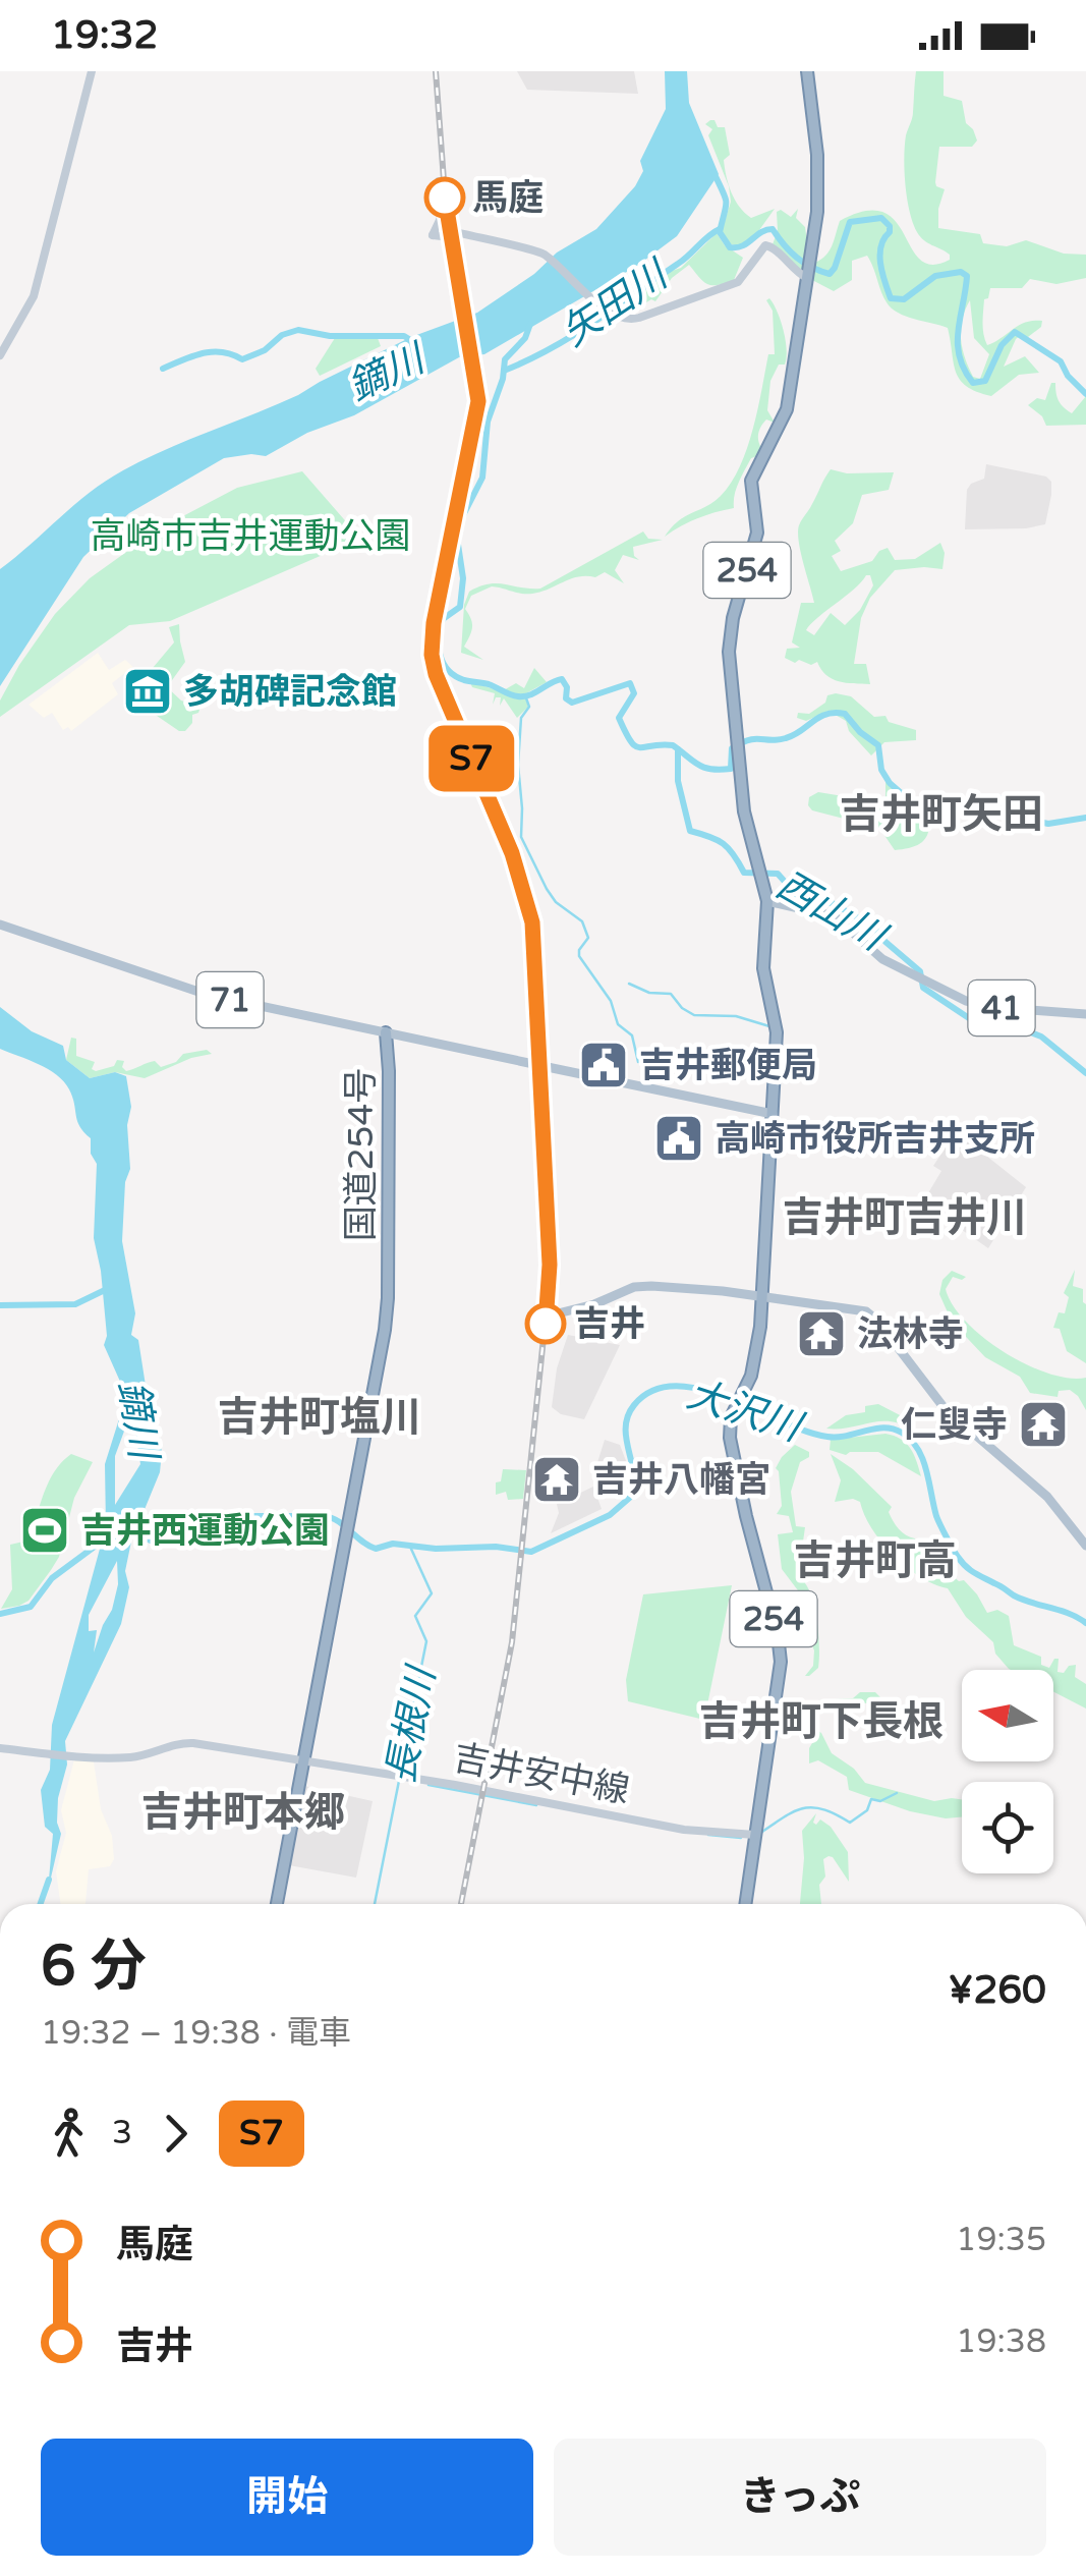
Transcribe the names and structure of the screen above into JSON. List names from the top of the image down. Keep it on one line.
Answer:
{"streets":{"highway":["254","国道254号"],"main road":["71","41","吉井安中線"]},"crossings":[["254","71"],["254","41"],["254","吉井安中線"],["71","国道254号"],["国道254号","吉井安中線"]],"districts":["吉井町矢田","吉井町吉井川","吉井町塩川","吉井町高","吉井町下長根","吉井町本郷"],"water":["矢田川","鏑川","西山川","大沢川","長根川"],"parks":["高崎市吉井運動公園"],"places":{"other":["馬庭","吉井"],"museum":["多胡碑記念館"],"public building":["吉井郵便局","高崎市役所吉井支所"],"temple":["法林寺","仁叟寺","吉井八幡宮"],"sports":["吉井西運動公園"]},"north":"left","page":{"status":"19:32","on_map":"S7","heading":["6 分","19:32 – 19:38 · 電車","¥260"],"legs":["3","S7"],"list":[{"name":"馬庭","value":"19:35"},{"name":"吉井","value":"19:38"}],"buttons":["開始","きっぷ"]}}
